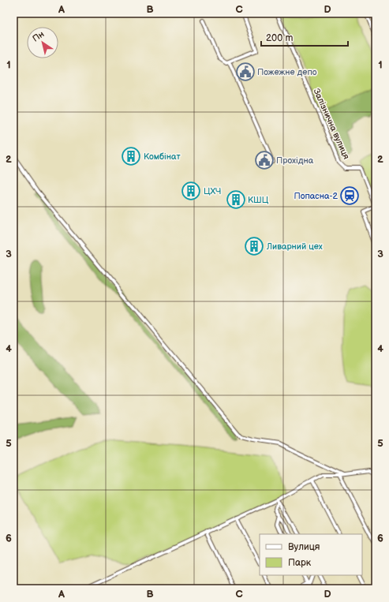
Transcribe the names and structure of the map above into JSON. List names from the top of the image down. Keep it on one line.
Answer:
{"streets":{"street":["Залізнична вулиця"]},"places":{"public building":["Пожежне депо","Прохідна"],"building":["Комбінат","ЦХЧ","КШЦ","Ливарний цех"],"station":["Попасна-2"]},"legend":["Вулиця","Парк"],"scale_bar":"200 m","north":"top left","grid":{"columns":["A","B","C","D"],"rows":["1","2","3","4","5","6"]}}
